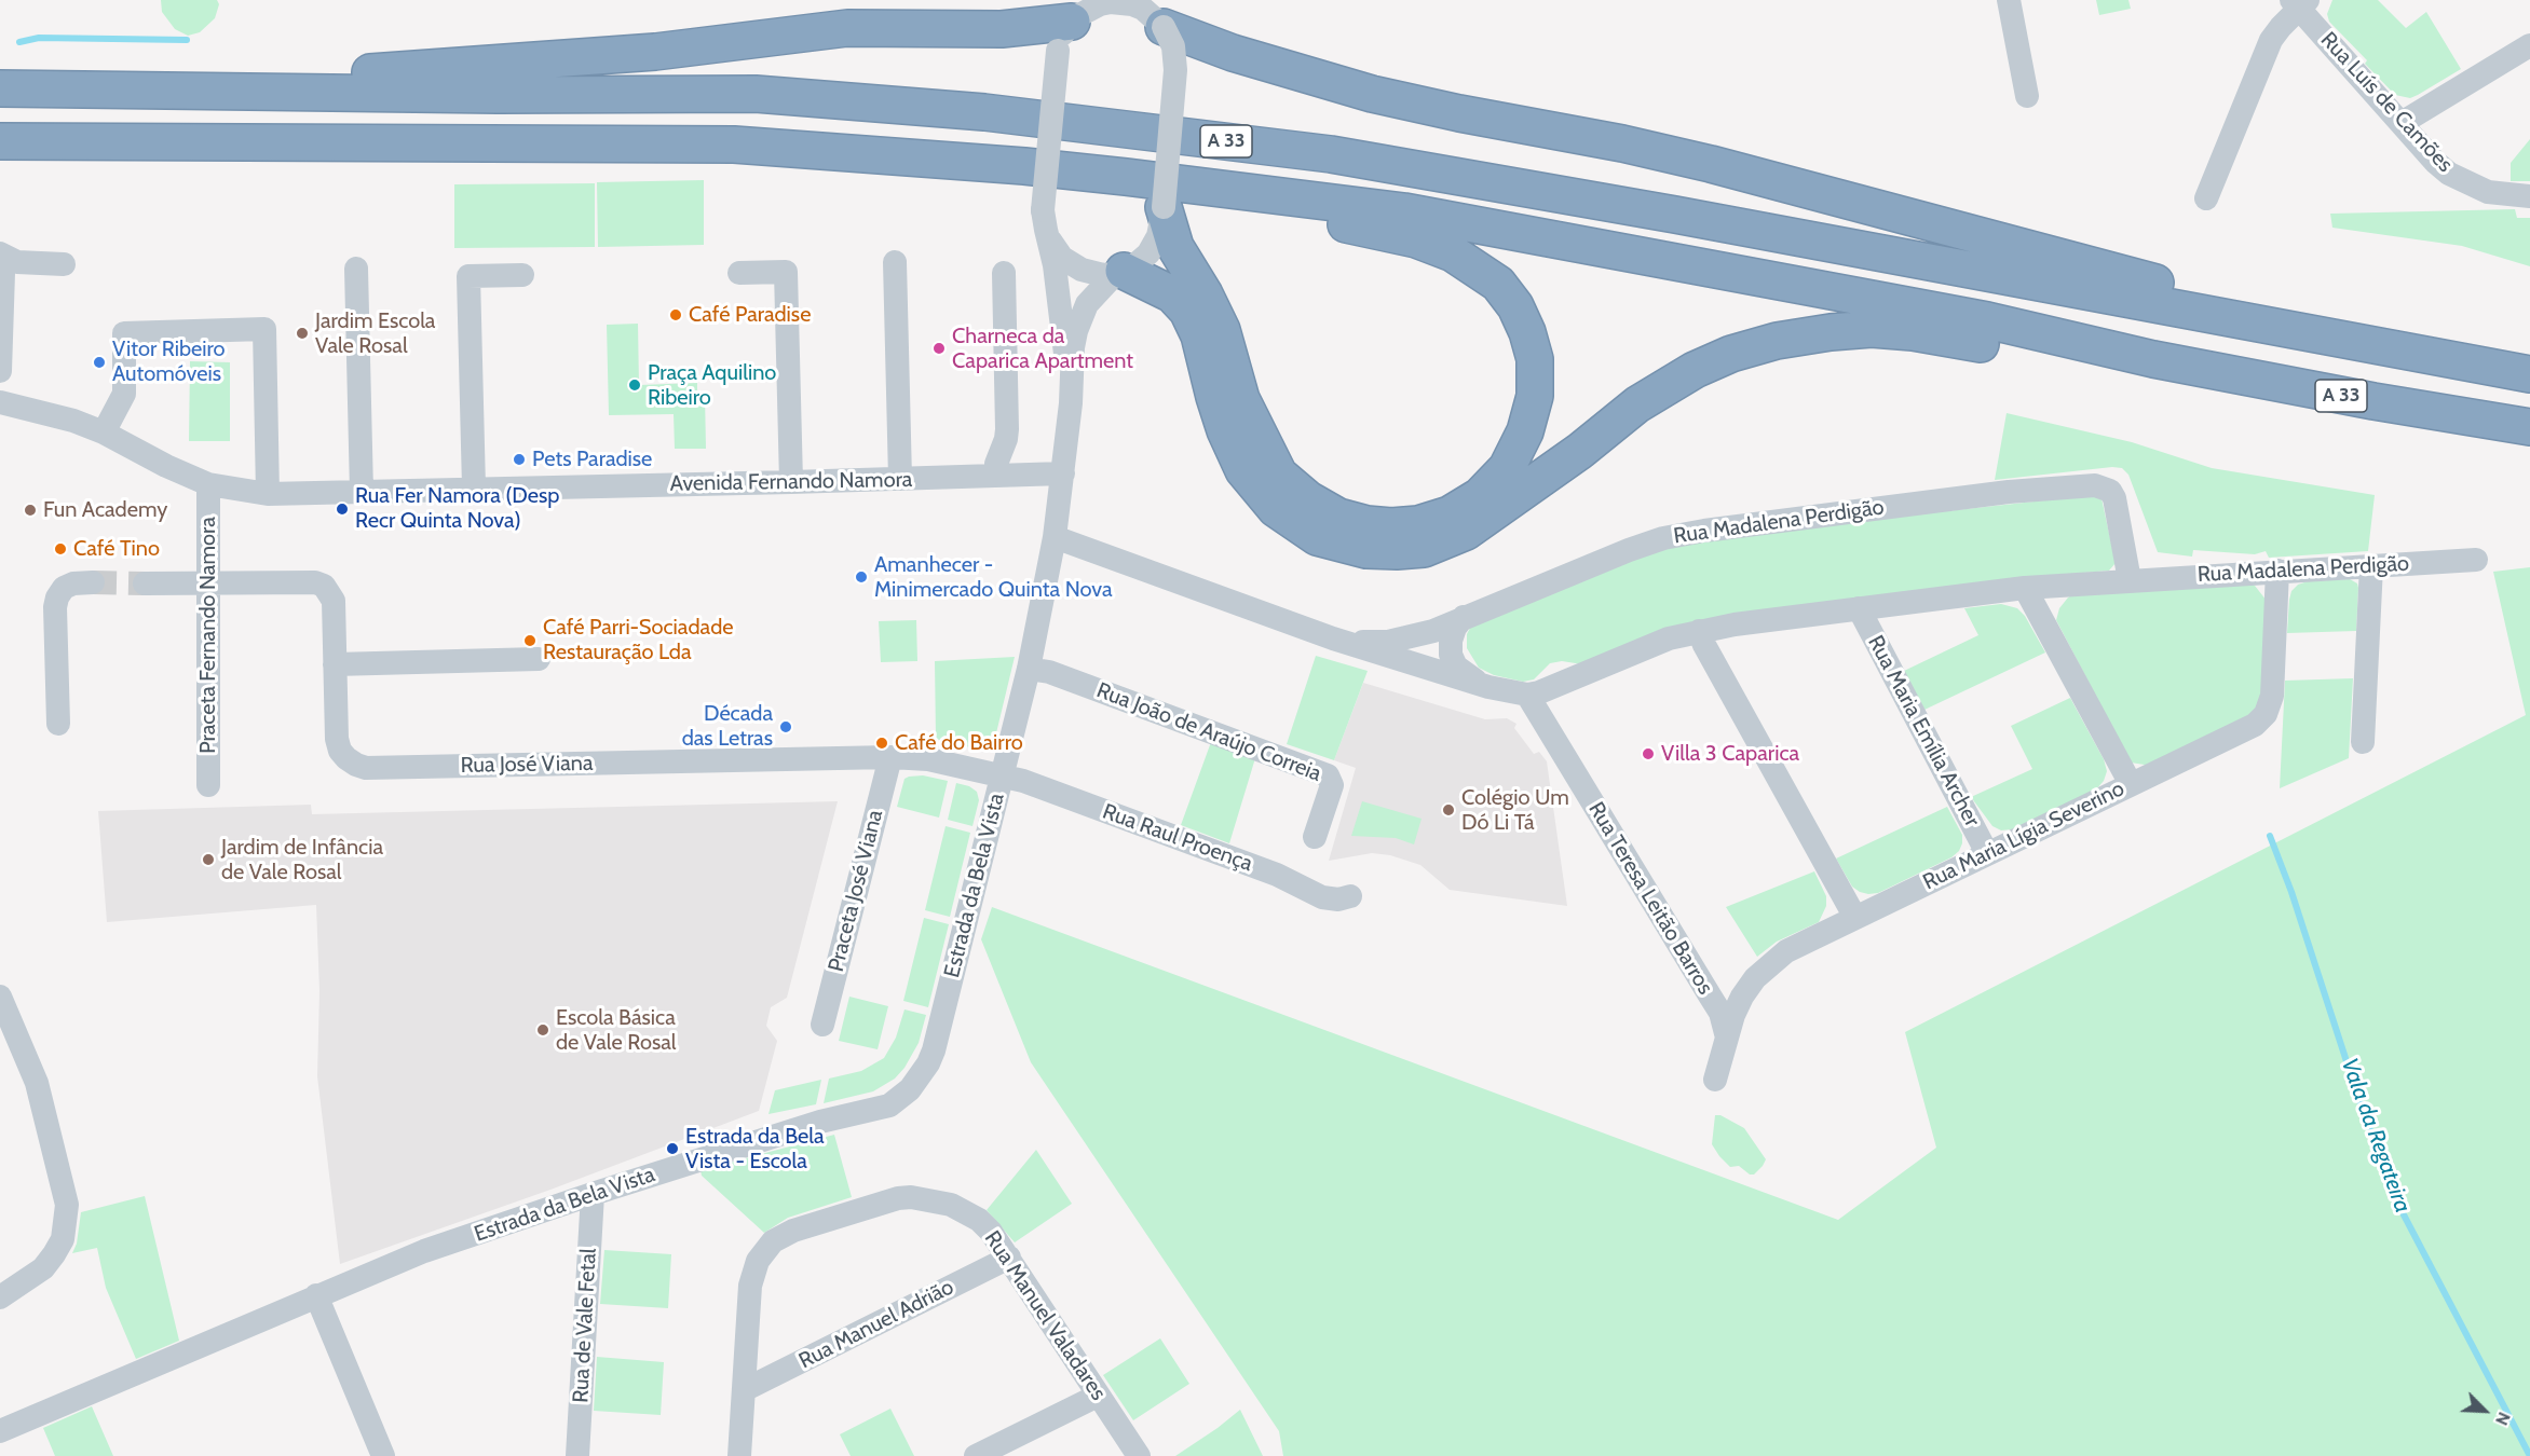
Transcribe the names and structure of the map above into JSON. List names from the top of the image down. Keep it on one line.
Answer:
{"streets":{"highway":["A 33"],"street":["Rua Luís de Camões","Avenida Fernando Namora","Rua Madalena Perdigão","Praceta Fernando Namora","Rua Maria Emília Archer","Rua João de Araújo Correia","Rua José Viana","Rua Maria Lígia Severino","Rua Raul Proença","Estrada da Bela Vista","Praceta José Viana","Rua Teresa Leitão Barros","Rua Manuel Valadares","Rua Manuel Adrião","Rua de Vale Fetal"]},"crossings":[["Avenida Fernando Namora","Praceta Fernando Namora"],["Avenida Fernando Namora","Estrada da Bela Vista"],["Rua Madalena Perdigão","Rua Maria Emília Archer"],["Rua Madalena Perdigão","Rua Maria Lígia Severino"],["Rua Madalena Perdigão","Estrada da Bela Vista"],["Rua Madalena Perdigão","Rua Teresa Leitão Barros"],["Praceta Fernando Namora","Rua José Viana"],["Rua Maria Emília Archer","Rua Maria Lígia Severino"],["Rua João de Araújo Correia","Estrada da Bela Vista"],["Rua José Viana","Rua Raul Proença"],["Rua José Viana","Estrada da Bela Vista"],["Rua José Viana","Praceta José Viana"],["Rua Maria Lígia Severino","Rua Teresa Leitão Barros"],["Rua Raul Proença","Estrada da Bela Vista"],["Estrada da Bela Vista","Rua de Vale Fetal"],["Rua Manuel Valadares","Rua Manuel Adrião"]],"water":["Vala da Regateira"],"places":["Café Paradise","Jardim Escola Vale Rosal","Charneca da Caparica Apartment","Vitor Ribeiro Automóveis","Praça Aquilino Ribeiro","Pets Paradise","Rua Fer Namora (Desp Recr Quinta Nova)","Fun Academy","Café Tino","Amanhecer - Minimercado Quinta Nova","Café Parri-Sociadade Restauração Lda","Década das Letras","Café do Bairro","Villa 3 Caparica","Colégio Um Dó Li Tá","Jardim de Infância de Vale Rosal","Escola Básica de Vale Rosal","Estrada da Bela Vista - Escola"],"north":"bottom right"}
